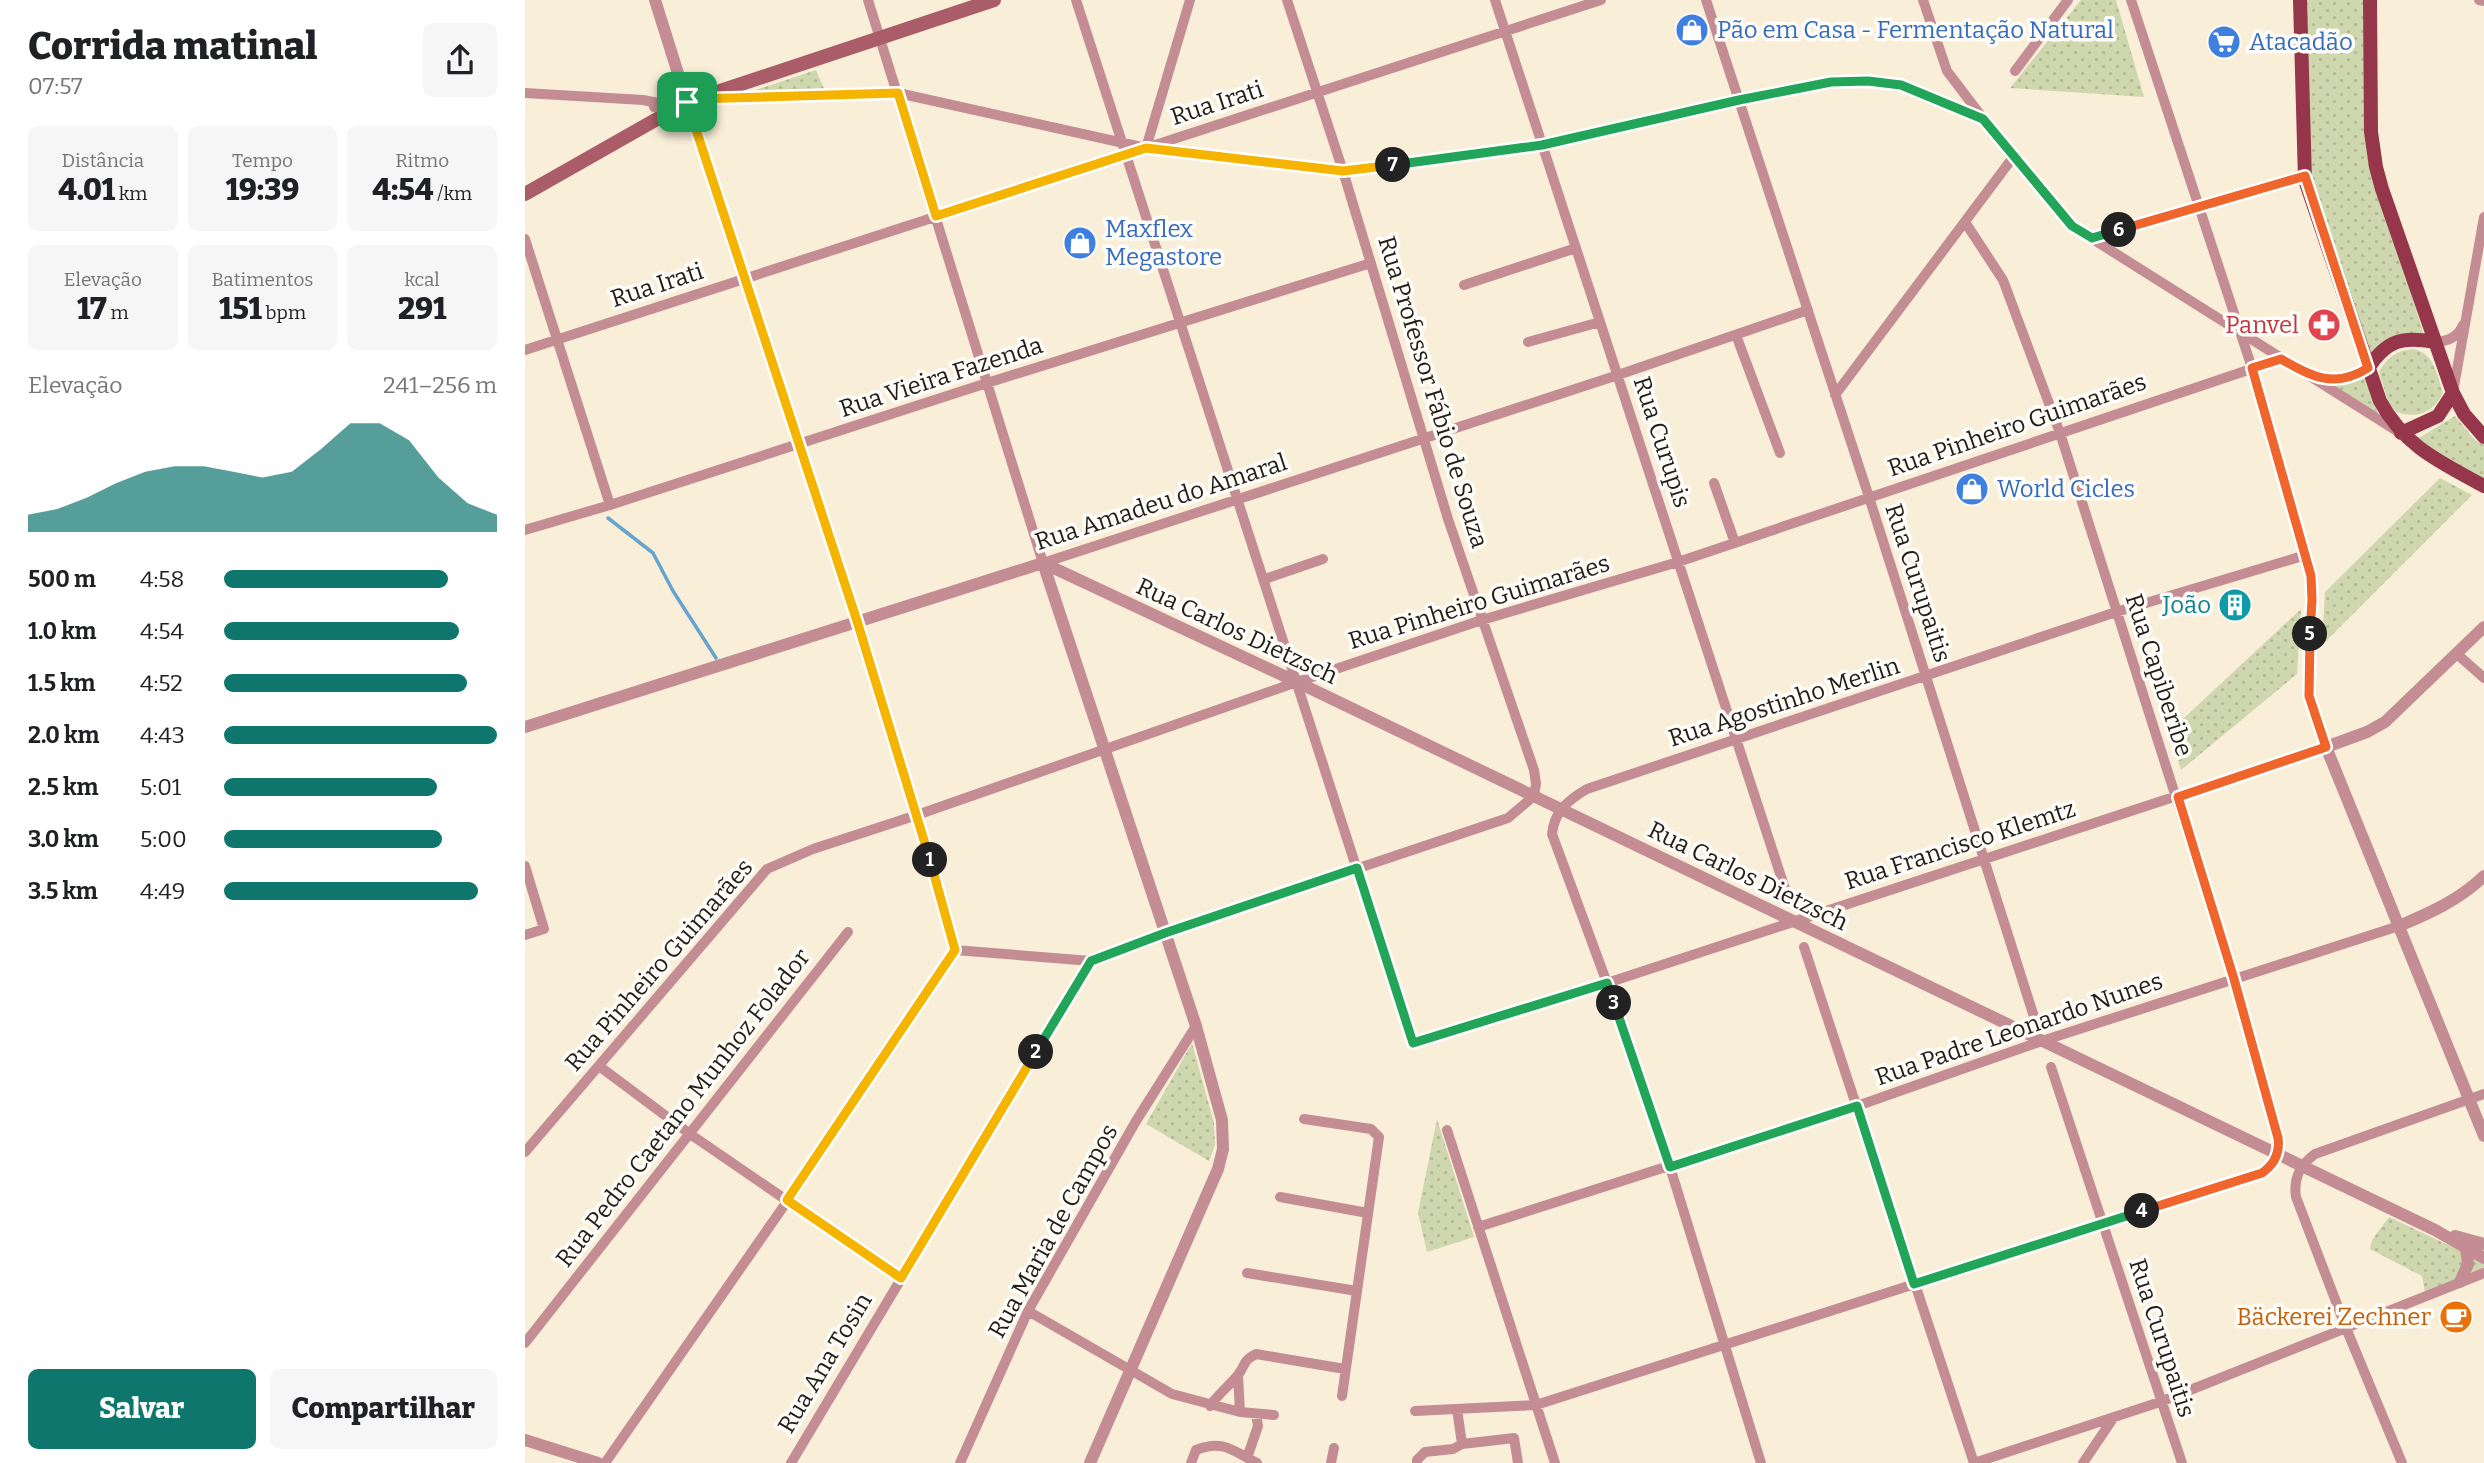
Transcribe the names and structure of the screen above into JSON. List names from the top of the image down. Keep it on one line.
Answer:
{"streets":{"street":["Rua Irati","Rua Vieira Fazenda","Rua Professor Fábio de Souza","Rua Pinheiro Guimarães","Rua Curupis","Rua Amadeu do Amaral","Rua Curupaitis","Rua Carlos Dietzsch","Rua Capiberibe","Rua Agostinho Merlin","Rua Francisco Klemtz","Rua Padre Leonardo Nunes","Rua Pedro Caetano Munhoz Folador","Rua Maria de Campos","Rua Ana Tosin"]},"crossings":[["Rua Irati","Rua Professor Fábio de Souza"],["Rua Irati","Rua Curupis"],["Rua Vieira Fazenda","Rua Professor Fábio de Souza"],["Rua Professor Fábio de Souza","Rua Pinheiro Guimarães"],["Rua Professor Fábio de Souza","Rua Amadeu do Amaral"],["Rua Professor Fábio de Souza","Rua Carlos Dietzsch"],["Rua Pinheiro Guimarães","Rua Curupis"],["Rua Pinheiro Guimarães","Rua Curupaitis"],["Rua Pinheiro Guimarães","Rua Carlos Dietzsch"],["Rua Pinheiro Guimarães","Rua Capiberibe"],["Rua Curupis","Rua Amadeu do Amaral"],["Rua Curupis","Rua Agostinho Merlin"],["Rua Amadeu do Amaral","Rua Curupaitis"],["Rua Amadeu do Amaral","Rua Carlos Dietzsch"],["Rua Curupaitis","Rua Agostinho Merlin"],["Rua Curupaitis","Rua Francisco Klemtz"],["Rua Carlos Dietzsch","Rua Capiberibe"],["Rua Carlos Dietzsch","Rua Agostinho Merlin"],["Rua Carlos Dietzsch","Rua Francisco Klemtz"],["Rua Carlos Dietzsch","Rua Padre Leonardo Nunes"],["Rua Capiberibe","Rua Agostinho Merlin"],["Rua Capiberibe","Rua Francisco Klemtz"],["Rua Capiberibe","Rua Padre Leonardo Nunes"]],"places":{"shop":["Pão em Casa - Fermentação Natural","Maxflex Megastore","World Cicles"],"supermarket":["Atacadão"],"pharmacy":["Panvel"],"building":["João"],"cafe":["Bäckerei Zechner"]},"page":{"heading":["Corrida matinal","07:57"],"stats":[["Distância","4.01 km"],["Tempo","19:39"],["Ritmo","4:54 /km"],["Elevação","17 m"],["Batimentos","151 bpm"],["kcal","291"]],"pins":["7","6","5","1","3","2","4"],"chart":["Elevação","241–256 m"],"list":[{"name":"500 m","note":"4:58"},{"name":"1.0 km","note":"4:54"},{"name":"1.5 km","note":"4:52"},{"name":"2.0 km","note":"4:43"},{"name":"2.5 km","note":"5:01"},{"name":"3.0 km","note":"5:00"},{"name":"3.5 km","note":"4:49"}],"buttons":["Salvar","Compartilhar"]}}
